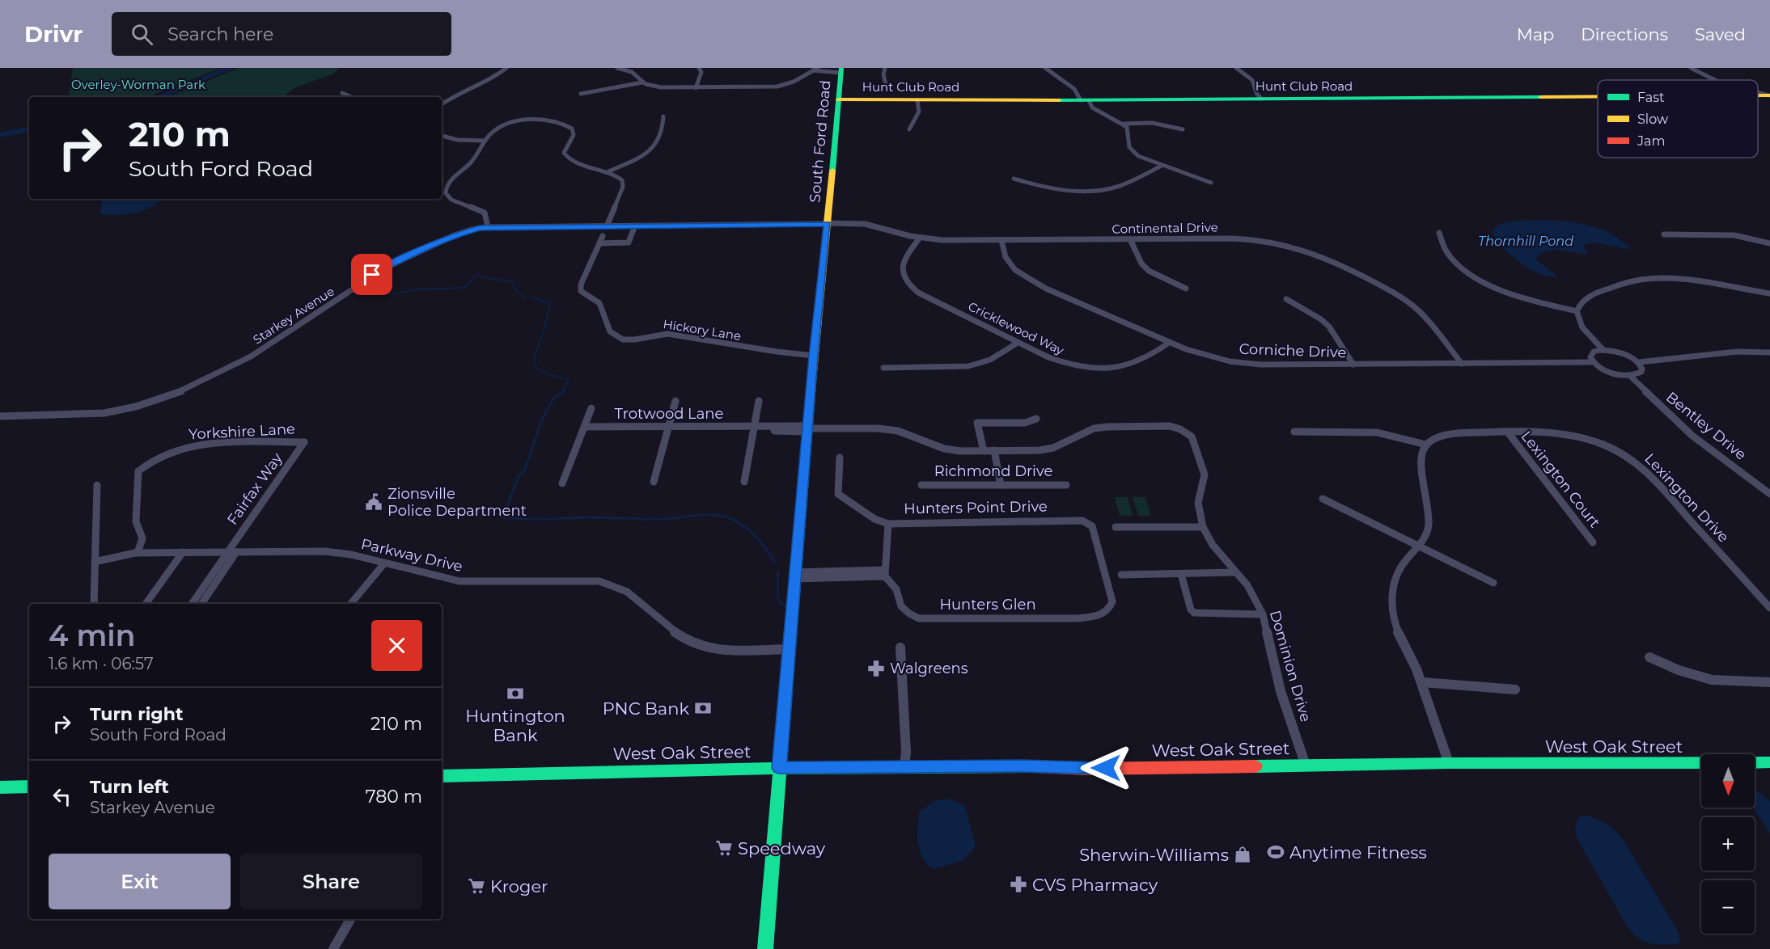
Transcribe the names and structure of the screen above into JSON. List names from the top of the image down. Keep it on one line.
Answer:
{"streets":{"main road":["Hunt Club Road","South Ford Road","West Oak Street"],"street":["Continental Drive","Starkey Avenue","Cricklewood Way","Hickory Lane","Corniche Drive","Trotwood Lane","Bentley Drive","Yorkshire Lane","Richmond Drive","Lexington Court","Fairfax Way","Lexington Drive","Hunters Point Drive","Parkway Drive","Hunters Glen","Dominion Drive"]},"crossings":[["Hunt Club Road","South Ford Road"],["South Ford Road","Starkey Avenue"],["South Ford Road","Hickory Lane"],["South Ford Road","Trotwood Lane"],["South Ford Road","Parkway Drive"],["South Ford Road","Dominion Drive"],["South Ford Road","West Oak Street"],["Continental Drive","Starkey Avenue"],["Continental Drive","Cricklewood Way"],["Continental Drive","Corniche Drive"],["Cricklewood Way","Corniche Drive"],["Trotwood Lane","Dominion Drive"],["Yorkshire Lane","Fairfax Way"],["Yorkshire Lane","Parkway Drive"],["Lexington Court","Lexington Drive"],["Fairfax Way","Parkway Drive"],["Hunters Point Drive","Hunters Glen"],["Dominion Drive","West Oak Street"]],"water":["Thornhill Pond"],"parks":["Overley-Worman Park"],"places":{"public building":["Zionsville Police Department"],"pharmacy":["Walgreens","CVS Pharmacy"],"bank":["Huntington Bank","PNC Bank"],"supermarket":["Speedway","Kroger"],"sports":["Anytime Fitness"],"shop":["Sherwin-Williams"]},"legend":["Fast","Slow","Jam"],"north":"bottom","page":{"header":"Drivr","search":"Search here","nav":["Map","Directions","Saved"],"turn":["210 m","South Ford Road"],"heading":["4 min","1.6 km · 06:57"],"list":[{"name":"Turn right","note":"South Ford Road","value":"210 m"},{"name":"Turn left","note":"Starkey Avenue","value":"780 m"}],"map_buttons":["+","−"],"buttons":["Exit","Share"]}}
